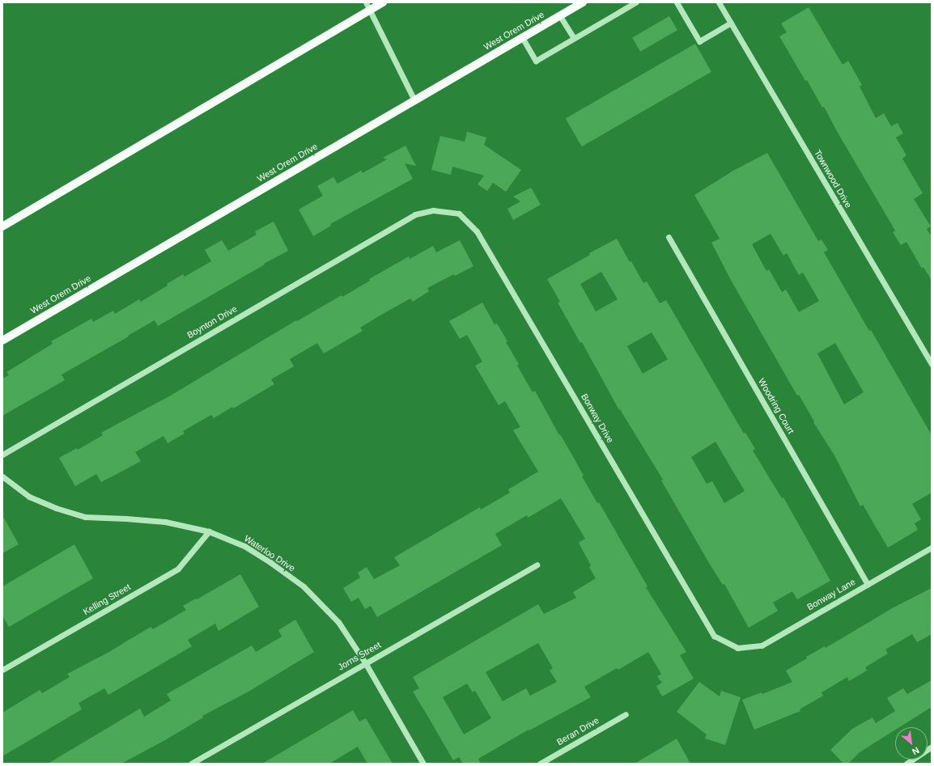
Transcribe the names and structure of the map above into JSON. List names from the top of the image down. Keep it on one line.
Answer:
{"streets":{"main road":["West Orem Drive"],"street":["Townwood Drive","Boynton Drive","Woodring Court","Bonway Drive","Waterloo Drive","Bonway Lane","Kelling Street","Jorns Street","Beran Drive"]},"crossings":[["Boynton Drive","Bonway Drive"],["Woodring Court","Bonway Lane"],["Bonway Drive","Bonway Lane"],["Waterloo Drive","Kelling Street"],["Waterloo Drive","Jorns Street"]],"north":"bottom right"}
